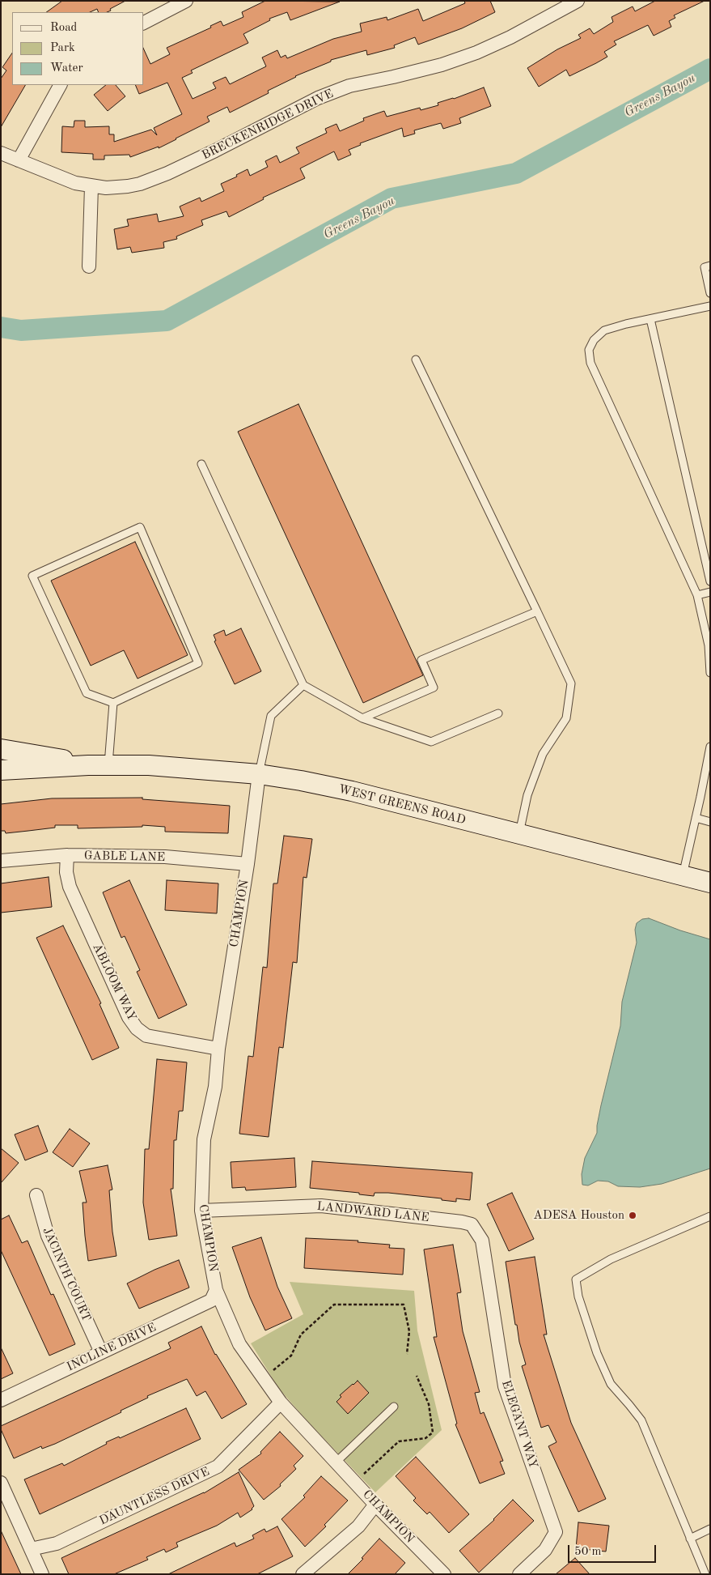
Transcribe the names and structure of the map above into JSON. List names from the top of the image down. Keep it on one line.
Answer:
{"streets":{"main road":["WEST GREENS ROAD"],"street":["BRECKENRIDGE DRIVE","GABLE LANE","CHAMPION","ABLOOM WAY","LANDWARD LANE","JACINTH COURT","INCLINE DRIVE","ELEGANT WAY","DAUNTLESS DRIVE"]},"crossings":[["WEST GREENS ROAD","CHAMPION"],["GABLE LANE","CHAMPION"],["GABLE LANE","ABLOOM WAY"],["CHAMPION","ABLOOM WAY"],["CHAMPION","LANDWARD LANE"],["CHAMPION","INCLINE DRIVE"],["CHAMPION","DAUNTLESS DRIVE"],["LANDWARD LANE","ELEGANT WAY"],["JACINTH COURT","INCLINE DRIVE"]],"water":["Greens Bayou"],"places":["ADESA Houston"],"legend":["Road","Park","Water"],"scale_bar":"50 m"}
